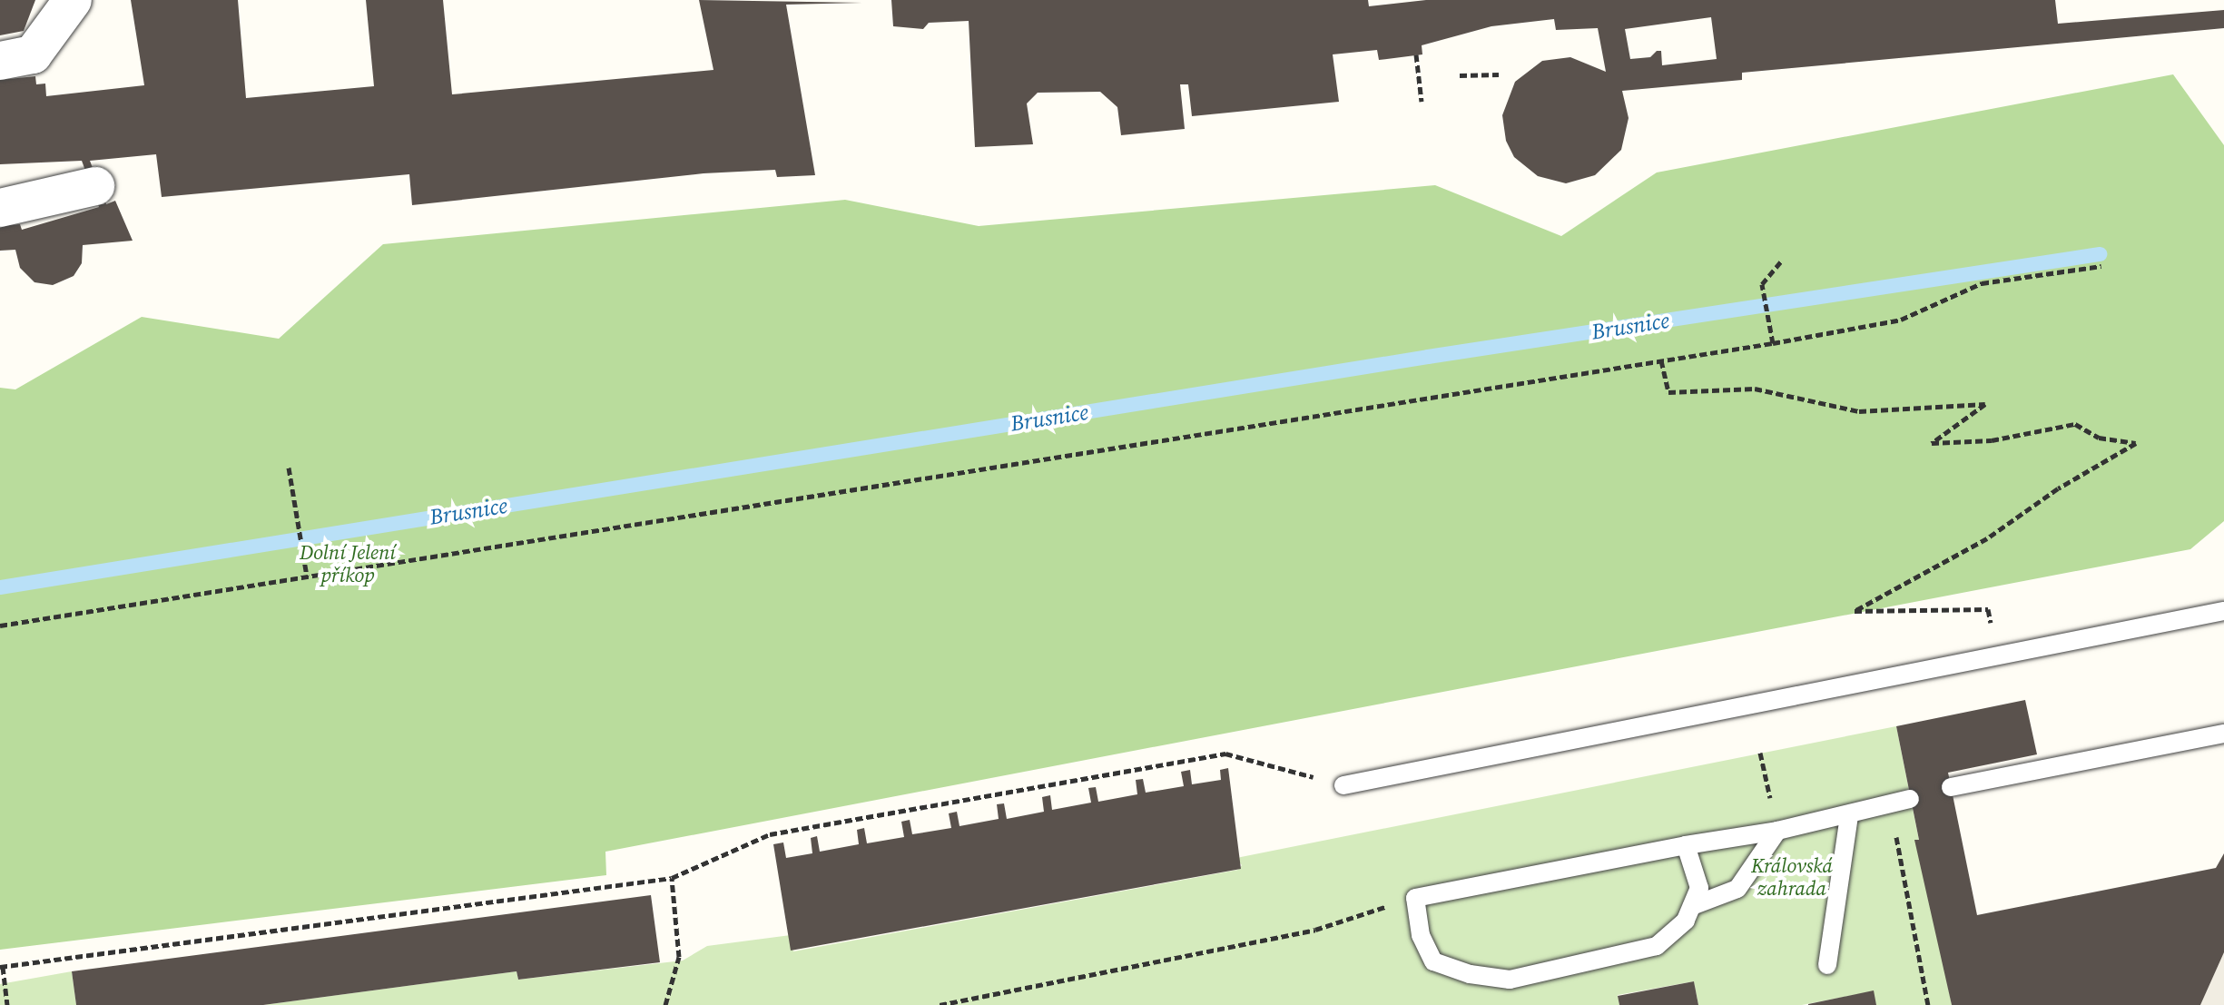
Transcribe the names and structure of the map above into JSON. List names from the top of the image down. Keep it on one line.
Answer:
{"water":["Brusnice"],"parks":["Dolní Jelení příkop","Královská zahrada"]}
